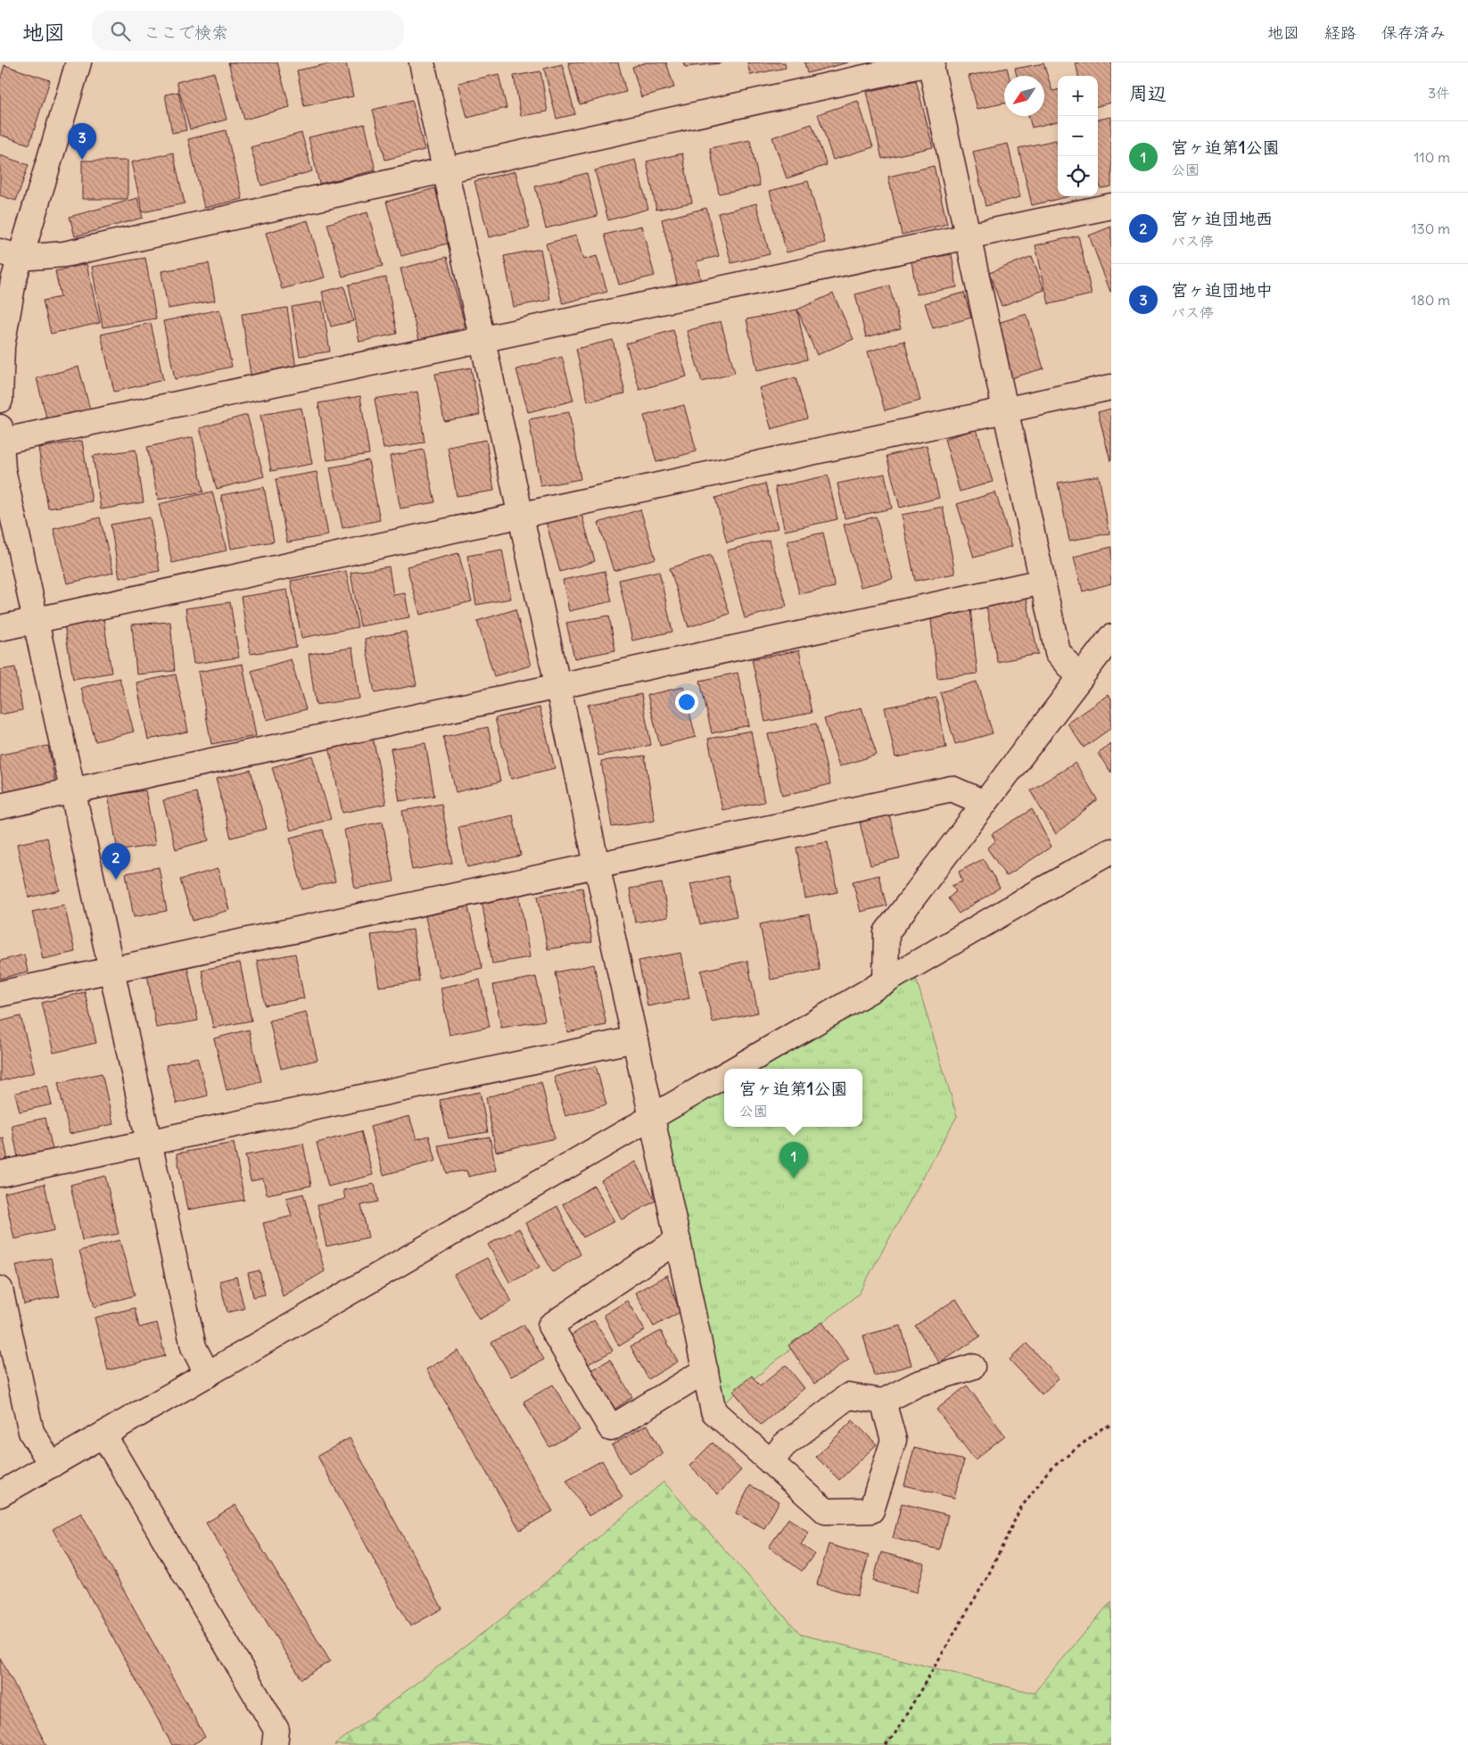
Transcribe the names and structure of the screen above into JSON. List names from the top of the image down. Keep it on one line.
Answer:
{"north":"bottom left","page":{"header":"地図","search":"ここで検索","nav":["地図","経路","保存済み"],"heading":["周辺","3件"],"map_buttons":["+","−"],"list":[{"mark":"1","name":"宮ヶ迫第1公園","note":"公園","value":"110 m"},{"mark":"2","name":"宮ヶ迫団地西","note":"バス停","value":"130 m"},{"mark":"3","name":"宮ヶ迫団地中","note":"バス停","value":"180 m"}],"pins":["3","2","1"],"popup":["宮ヶ迫第1公園","公園"]}}
